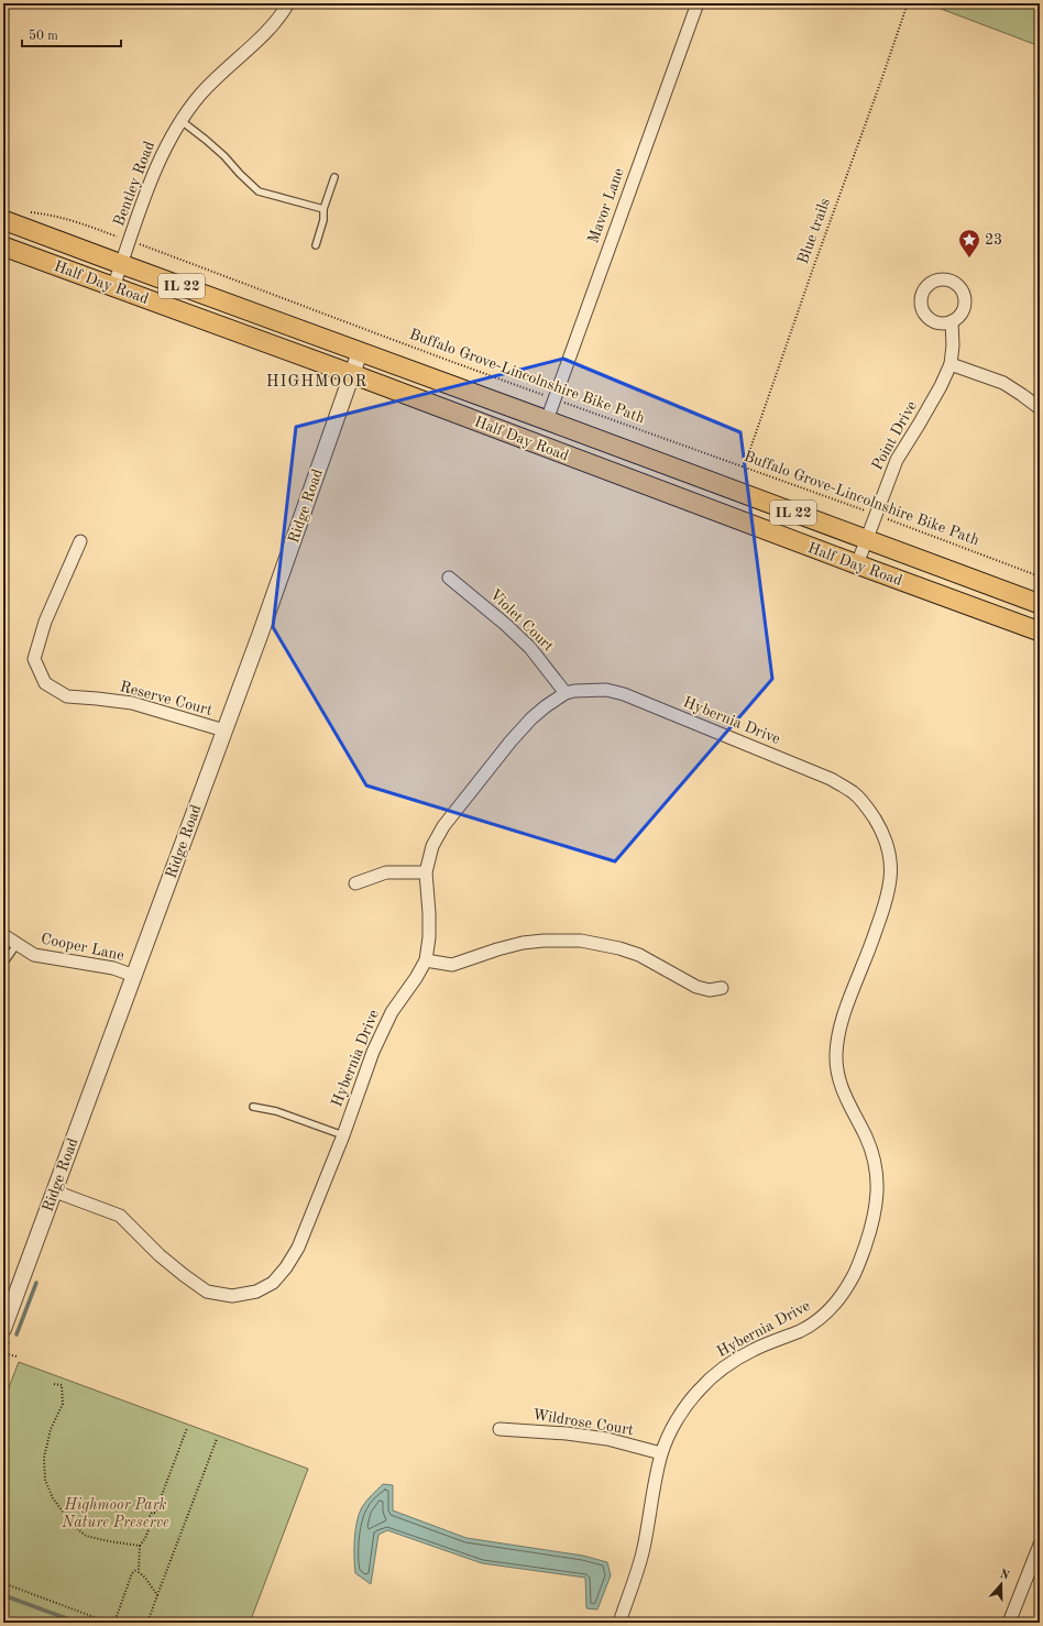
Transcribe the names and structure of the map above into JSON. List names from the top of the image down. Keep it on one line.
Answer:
{"streets":{"main road":["Half Day Road","IL 22"],"street":["Bentley Road","Mavor Lane","Point Drive","Ridge Road","Violet Court","Reserve Court","Hybernia Drive","Cooper Lane","Wildrose Court"],"path":["Blue trails","Buffalo Grove-Lincolnshire Bike Path"]},"crossings":[["Bentley Road","Half Day Road"],["Bentley Road","Buffalo Grove-Lincolnshire Bike Path"],["Mavor Lane","Half Day Road"],["Mavor Lane","Buffalo Grove-Lincolnshire Bike Path"],["Blue trails","Buffalo Grove-Lincolnshire Bike Path"],["Half Day Road","Point Drive"],["Half Day Road","Ridge Road"],["Buffalo Grove-Lincolnshire Bike Path","Point Drive"],["Ridge Road","Reserve Court"],["Ridge Road","Hybernia Drive"],["Ridge Road","Cooper Lane"],["Violet Court","Hybernia Drive"],["Hybernia Drive","Wildrose Court"]],"districts":["HIGHMOOR"],"parks":["Highmoor Park Nature Preserve"],"places":{"place":["23"]},"scale_bar":"50 m","north":"top"}
